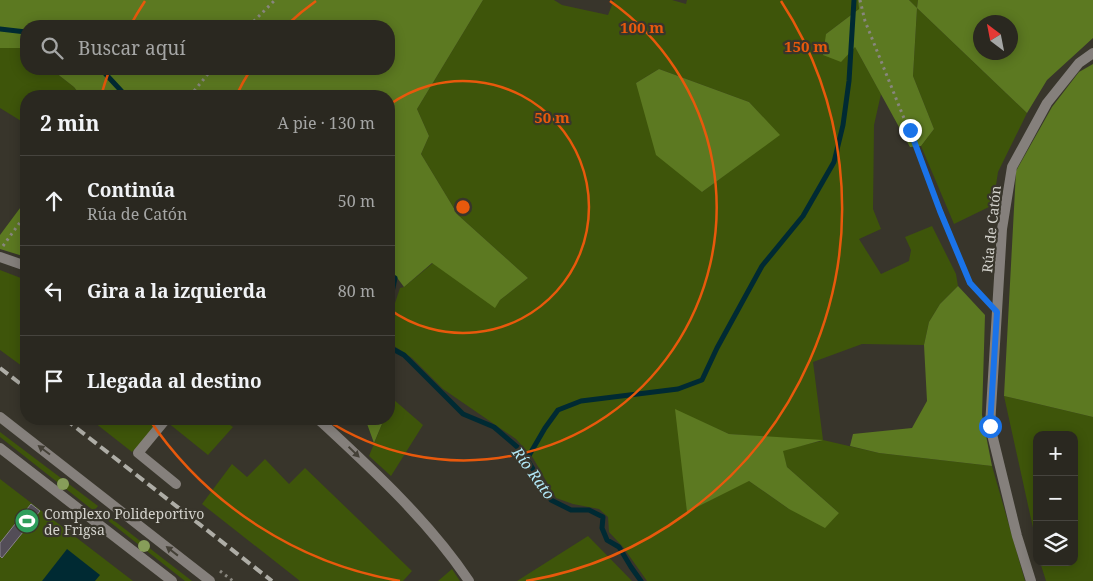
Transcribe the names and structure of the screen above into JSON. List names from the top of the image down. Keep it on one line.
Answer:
{"streets":{"street":["Rúa de Catón"]},"water":["Río Rato"],"places":{"sports":["Complexo Polideportivo de Frigsa"]},"north":"top left","page":{"search":"Buscar aquí","heading":["2 min","A pie · 130 m"],"list":[["Continúa","Rúa de Catón","50 m"],["Gira a la izquierda","80 m"],"Llegada al destino"],"map_buttons":["+","−"]},"rings":["100 m","150 m","50 m"]}
